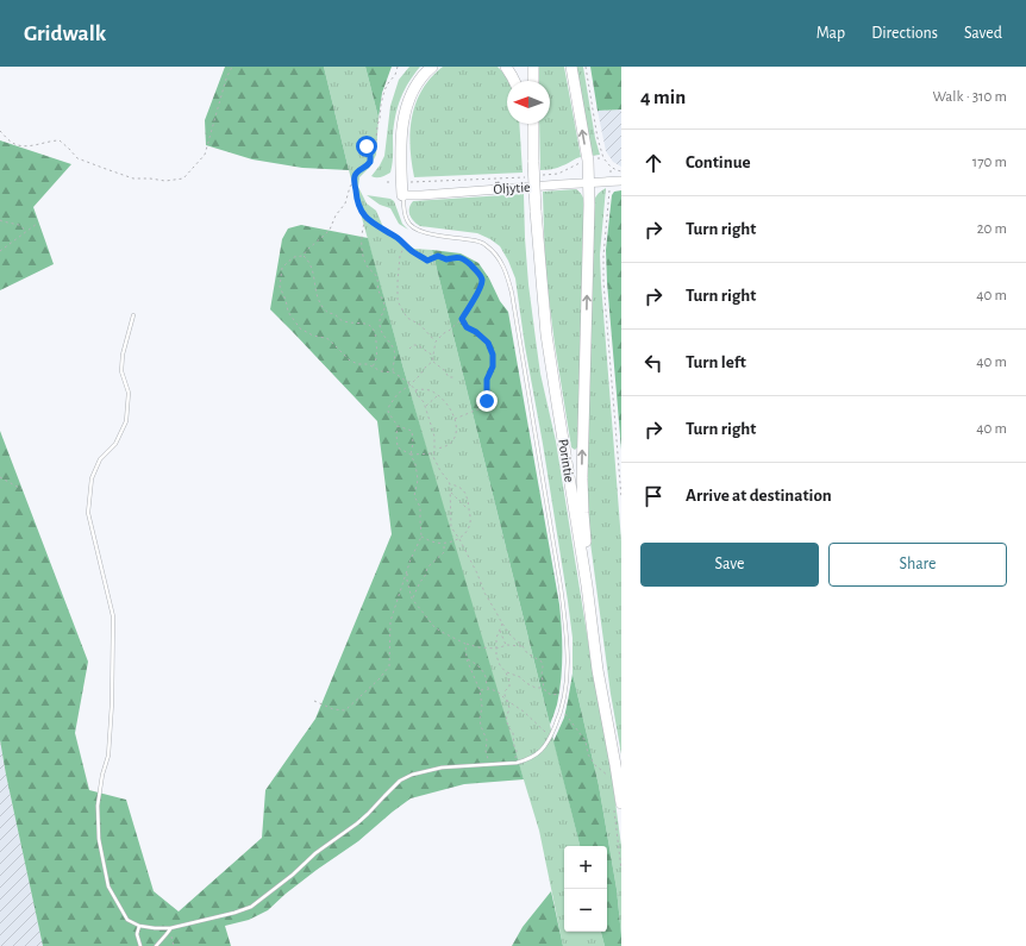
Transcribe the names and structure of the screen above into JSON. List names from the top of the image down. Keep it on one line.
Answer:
{"streets":{"highway":["Porintie"],"main road":["Öljytie"]},"north":"left","page":{"header":"Gridwalk","nav":["Map","Directions","Saved"],"heading":["4 min","Walk · 310 m"],"list":[["Continue","170 m"],["Turn right","20 m"],["Turn right","40 m"],["Turn left","40 m"],["Turn right","40 m"],"Arrive at destination"],"buttons":["Save","Share"],"map_buttons":["+","−"]}}
